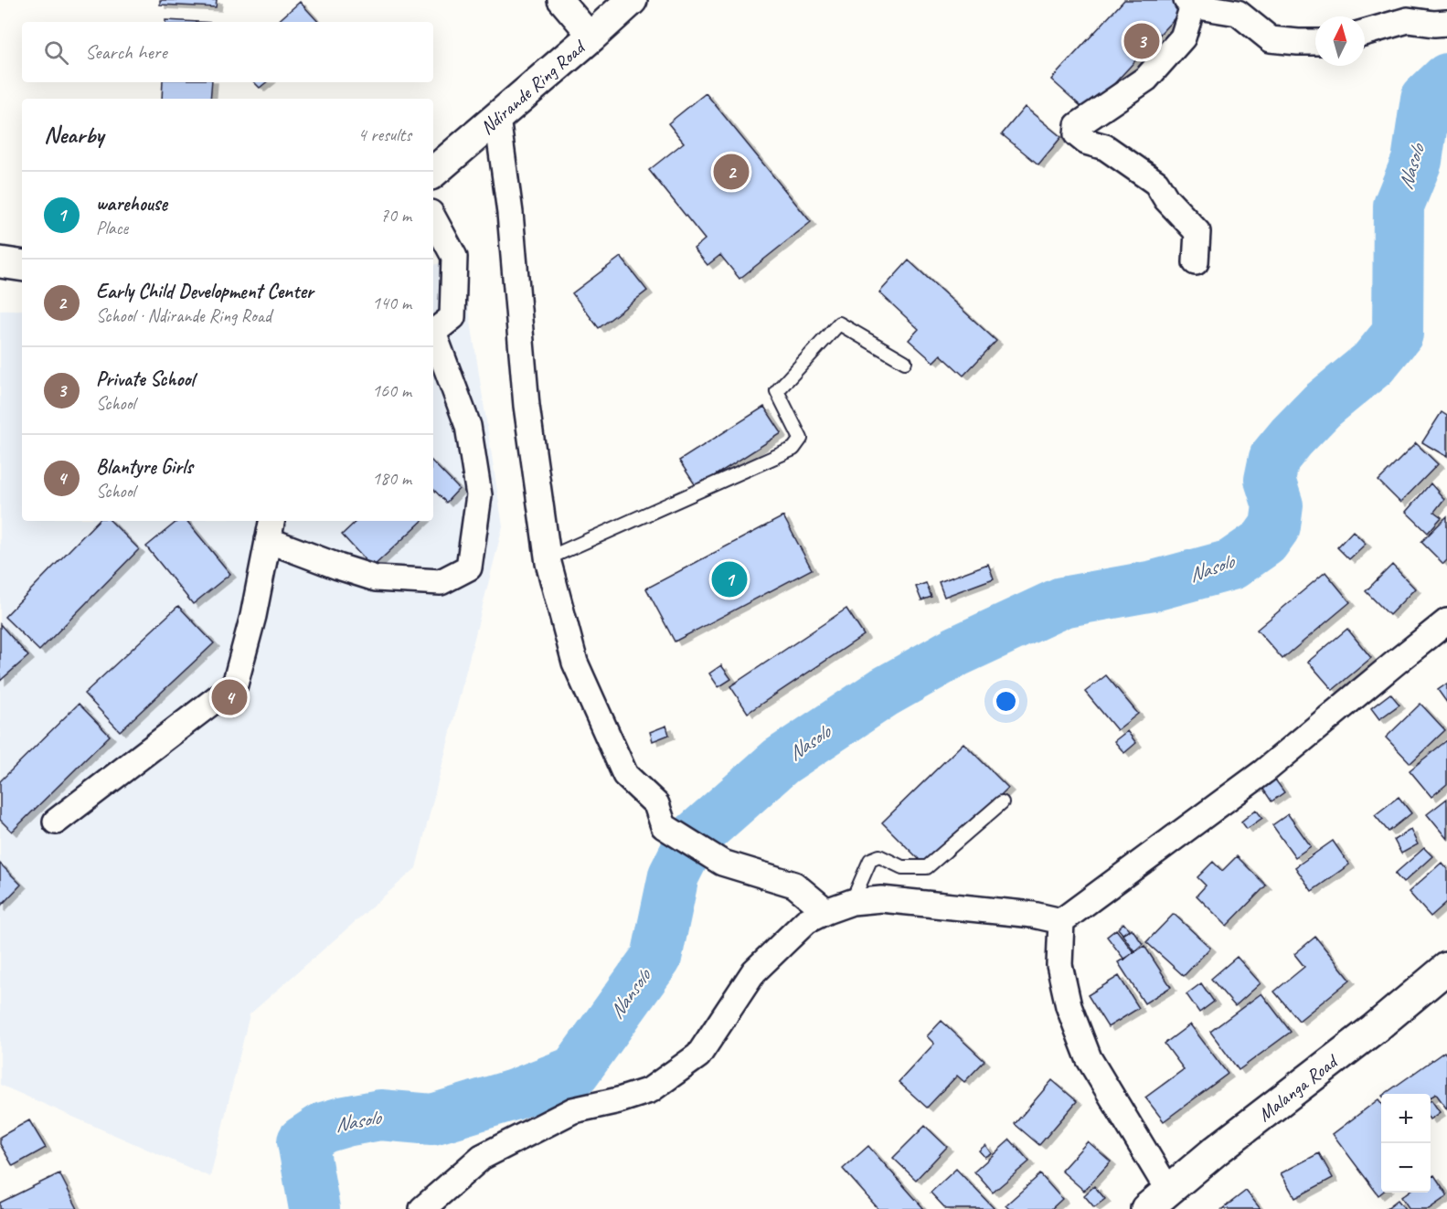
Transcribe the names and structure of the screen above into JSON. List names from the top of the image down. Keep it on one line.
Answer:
{"streets":{"street":["Ndirande Ring Road","Malanga Road"]},"water":["Nasolo","Nansolo"],"north":"top","page":{"pins":["3","2","1","4"],"search":"Search here","heading":["Nearby","4 results"],"list":[{"mark":"1","name":"warehouse","note":"Place","value":"70 m"},{"mark":"2","name":"Early Child Development Center","note":"School · Ndirande Ring Road","value":"140 m"},{"mark":"3","name":"Private School","note":"School","value":"160 m"},{"mark":"4","name":"Blantyre Girls","note":"School","value":"180 m"}],"map_buttons":["+","−"]}}
